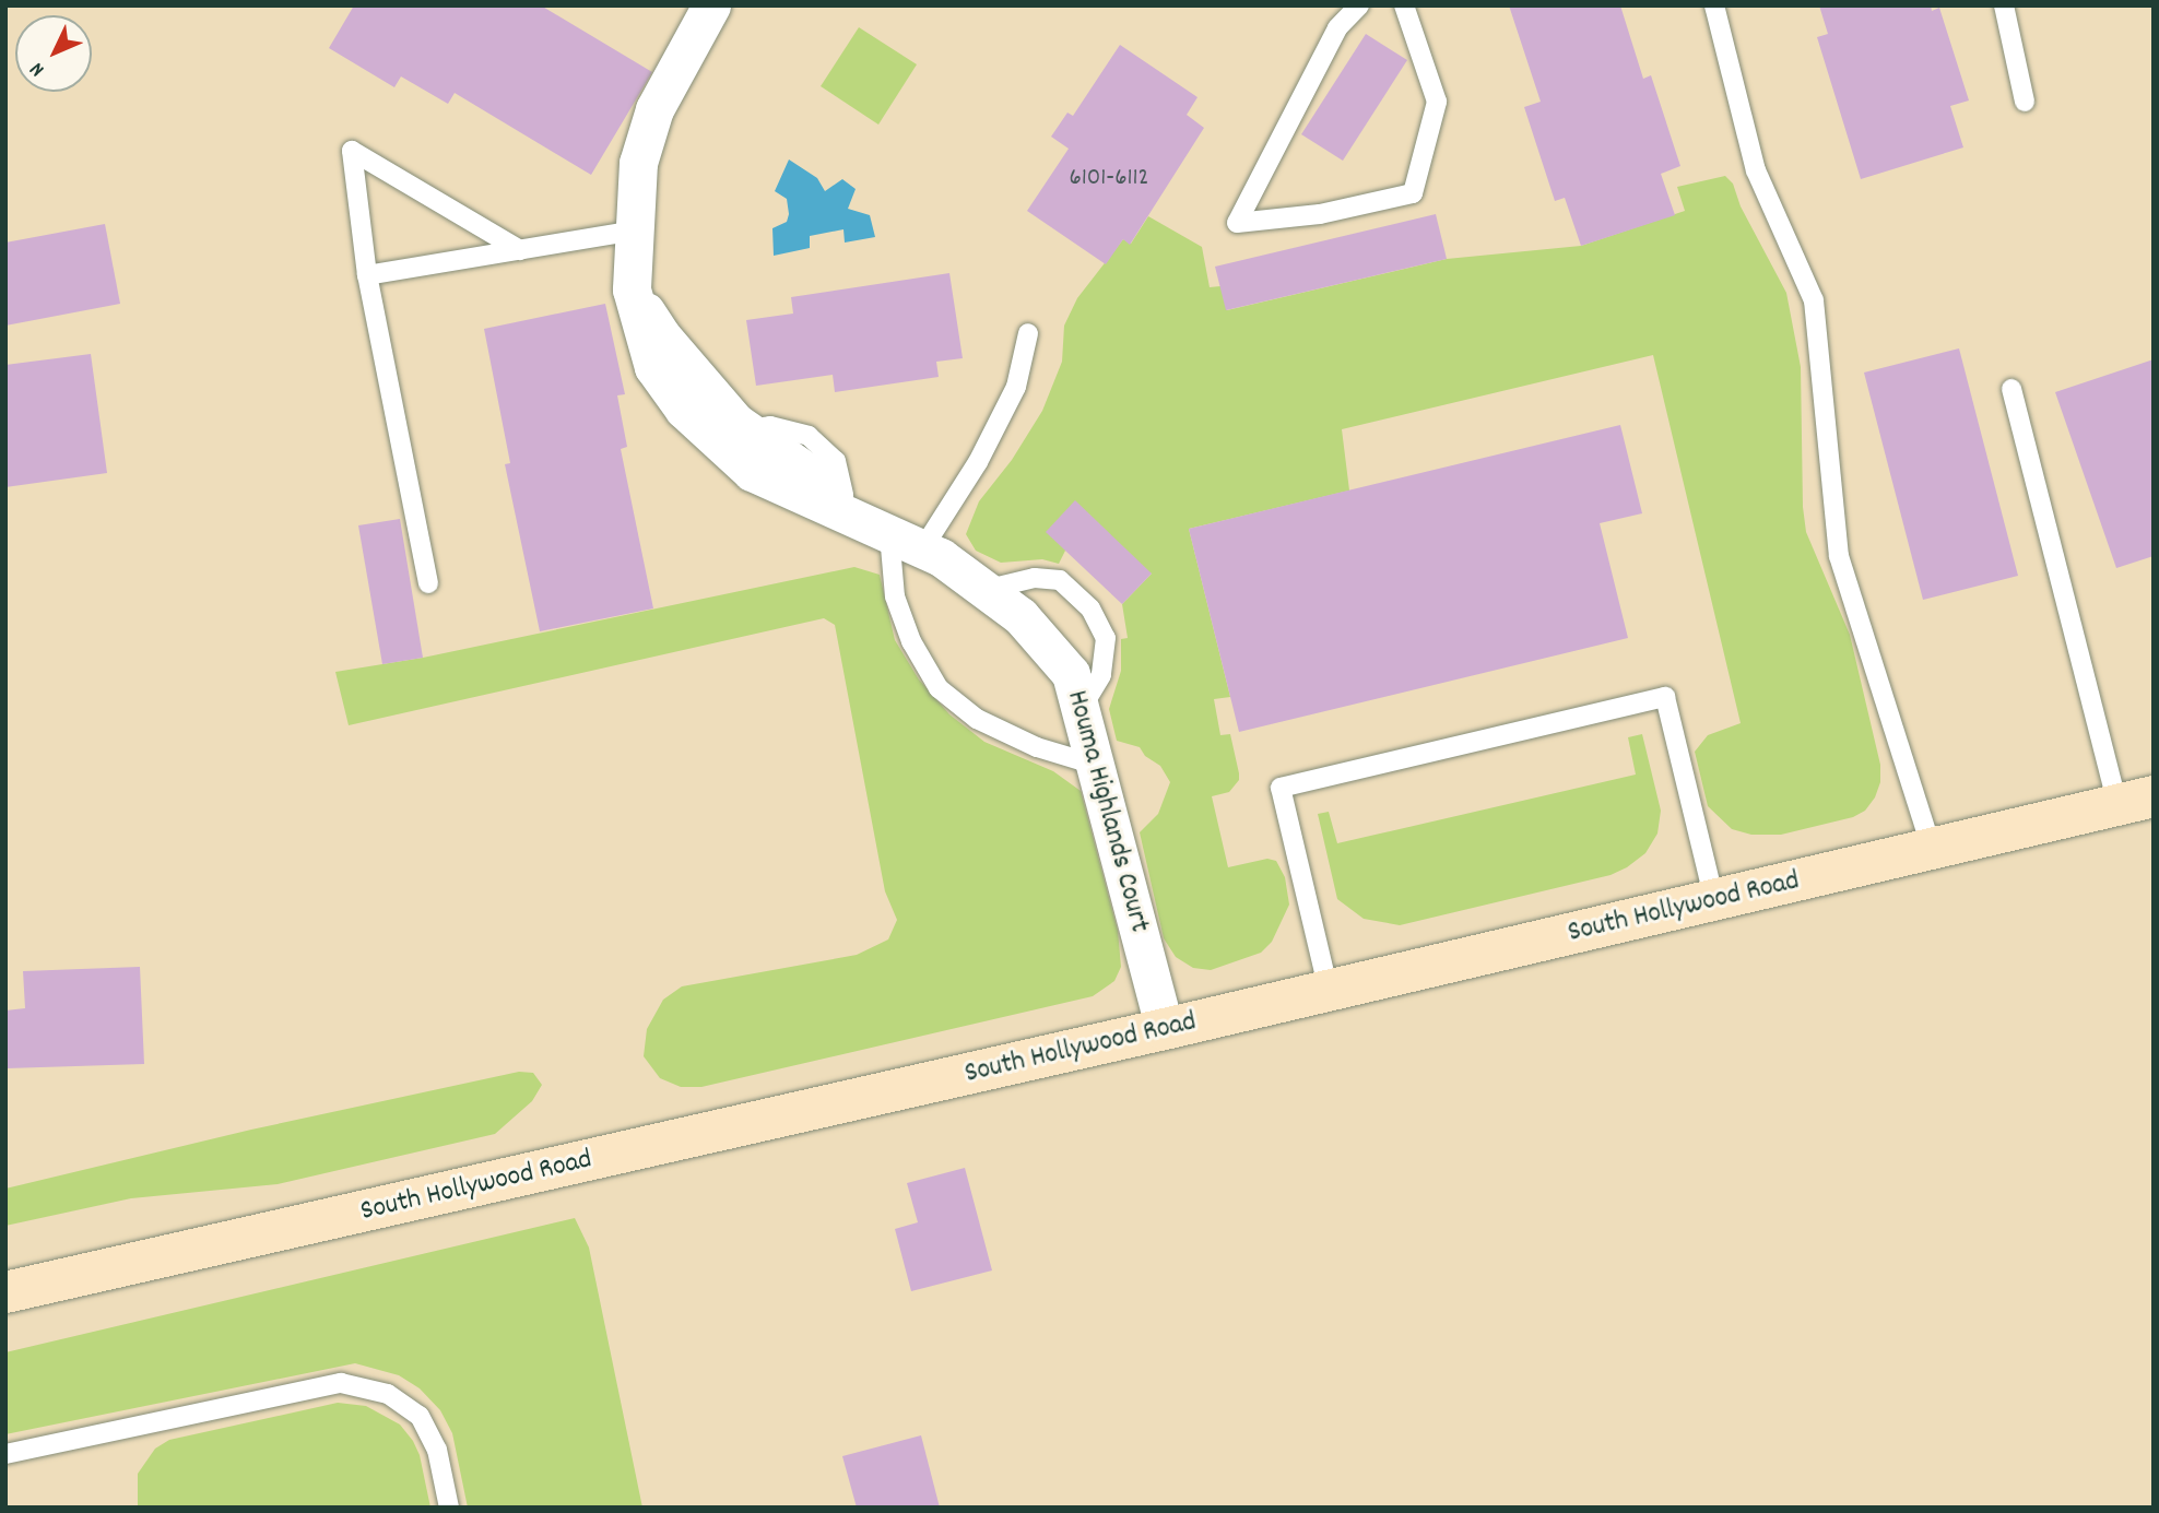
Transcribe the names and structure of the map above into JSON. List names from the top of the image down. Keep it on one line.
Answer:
{"streets":{"street":["Houma Highlands Court","South Hollywood Road"]},"crossings":[["Houma Highlands Court","South Hollywood Road"]],"house_numbers":["6101-6112"],"north":"bottom left"}
